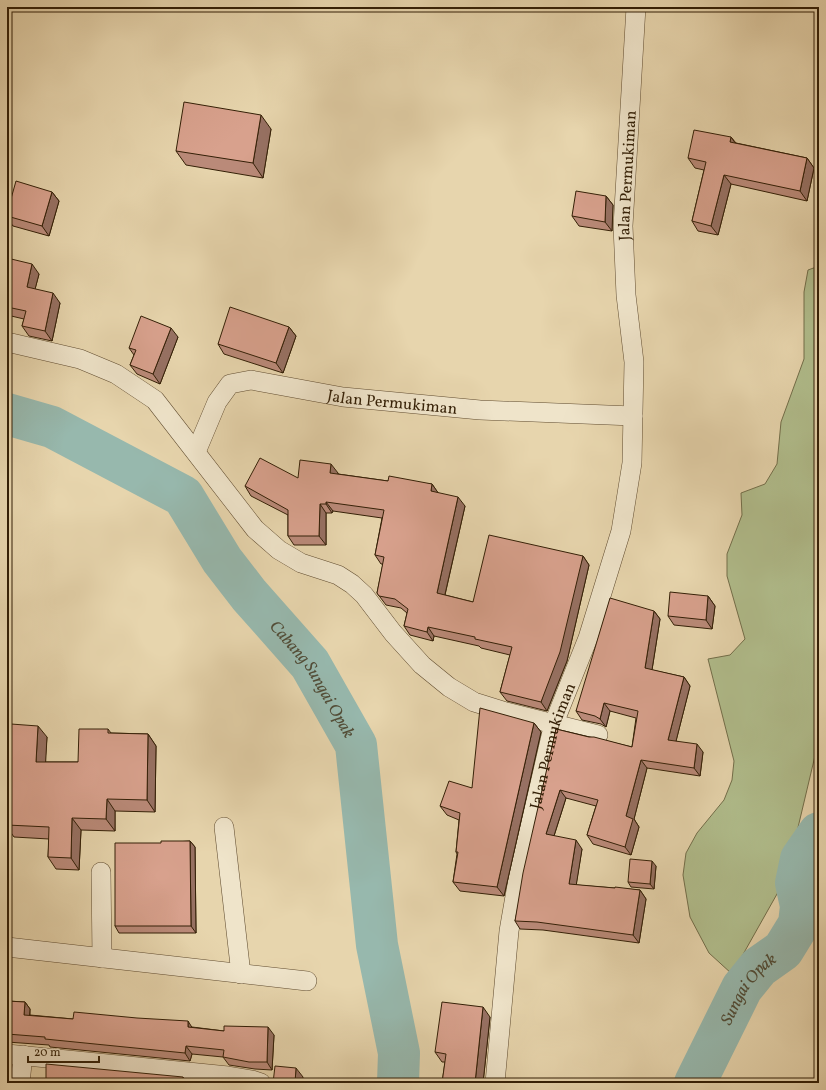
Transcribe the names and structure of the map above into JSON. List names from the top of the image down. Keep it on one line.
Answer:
{"streets":{"street":["Jalan Permukiman"]},"water":["Cabang Sungai Opak","Sungai Opak"],"scale_bar":"20 m"}
